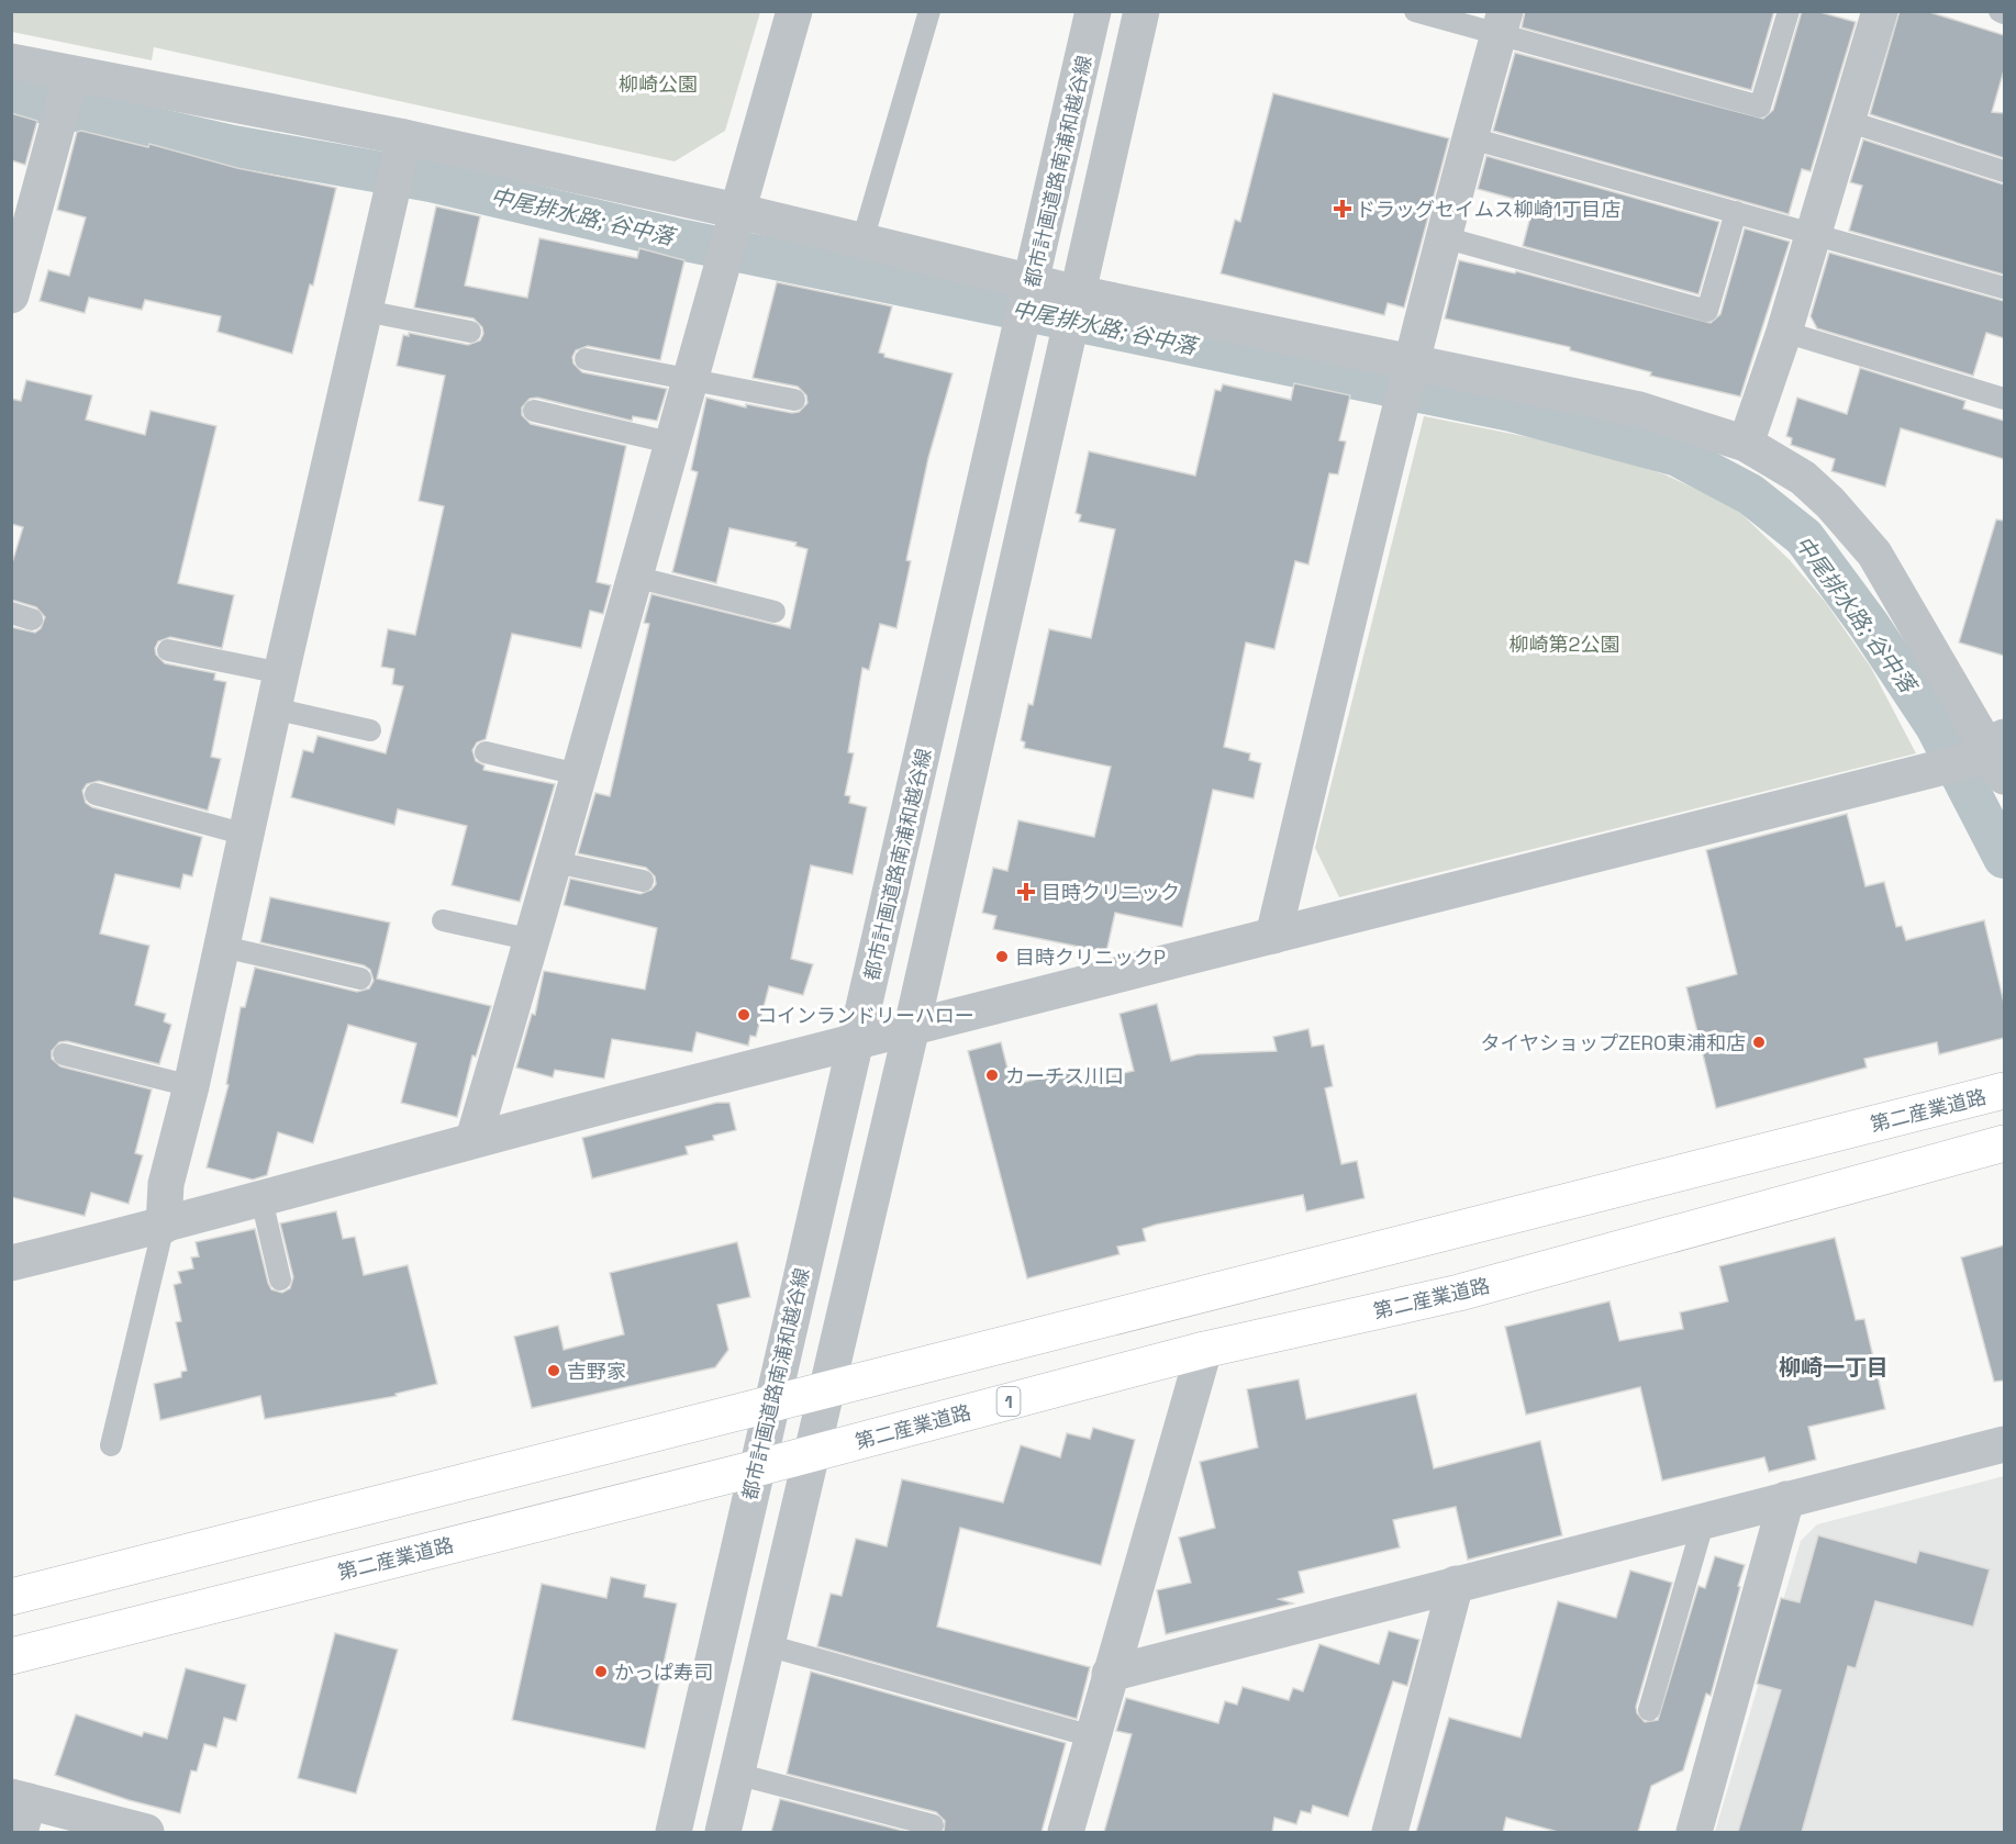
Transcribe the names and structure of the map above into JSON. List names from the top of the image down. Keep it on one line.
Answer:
{"streets":{"main road":["第二産業道路","1"],"street":["都市計画道路南浦和越谷線"]},"crossings":[["都市計画道路南浦和越谷線","第二産業道路"]],"districts":["柳崎一丁目"],"water":["中尾排水路; 谷中落"],"parks":["柳崎公園","柳崎第2公園"],"places":{"health":["ドラッグセイムス柳崎1丁目店","目時クリニック"],"other":["目時クリニックP","コインランドリーハロー","タイヤショップZERO東浦和店","カーチス川口","吉野家","かっぱ寿司"]}}
